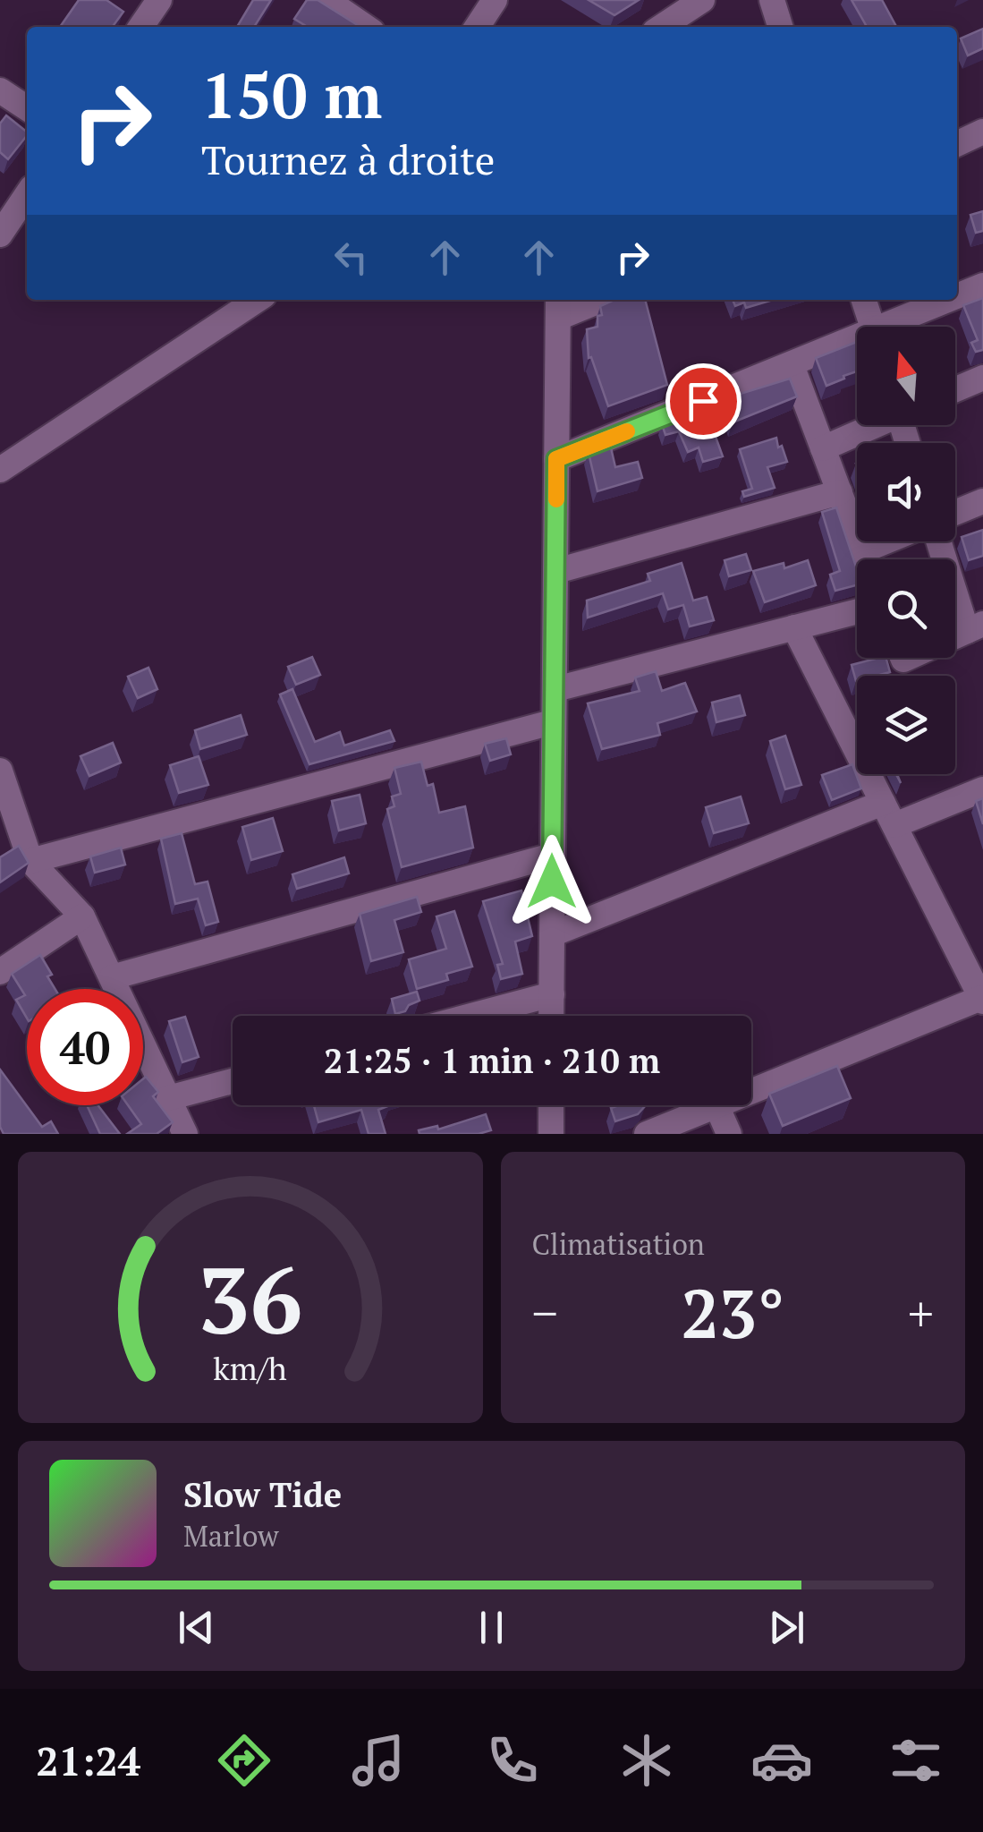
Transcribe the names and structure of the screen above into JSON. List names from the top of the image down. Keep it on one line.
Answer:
{"north":"top","page":{"turn":["150 m","Tournez à droite"],"limit":"40","trip":"21:25 · 1 min · 210 m","tile":"Climatisation","heat":["−","23°","+"],"song":["Slow Tide","Marlow"],"tabs":"21:24","gauge":["36","km/h"]}}
